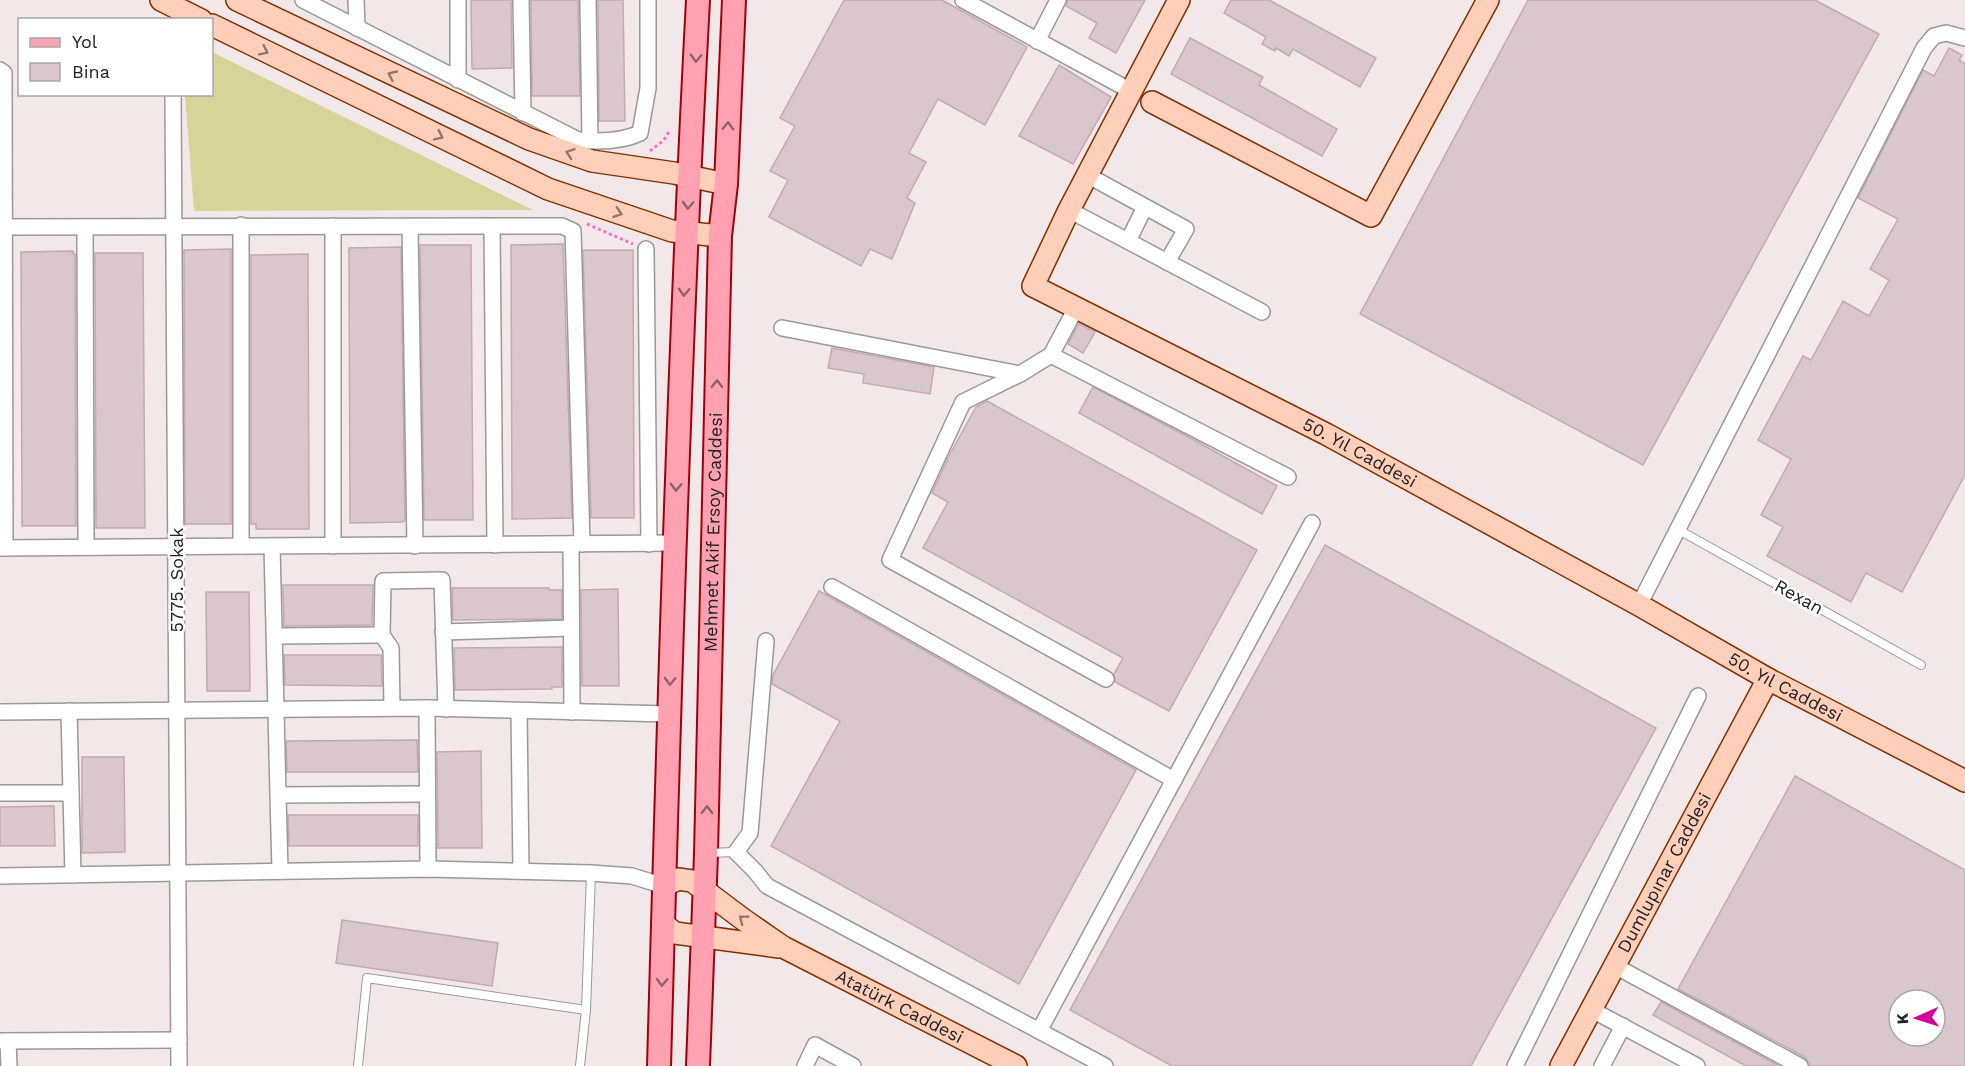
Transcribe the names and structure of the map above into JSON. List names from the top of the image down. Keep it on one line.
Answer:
{"streets":{"main road":["Mehmet Akif Ersoy Caddesi"],"street":["50. Yıl Caddesi","5775. Sokak","Dumlupınar Caddesi","Atatürk Caddesi"],"lane":["Rexan"]},"crossings":[["50. Yıl Caddesi","Dumlupınar Caddesi"]],"legend":["Yol","Bina"],"north":"left"}
